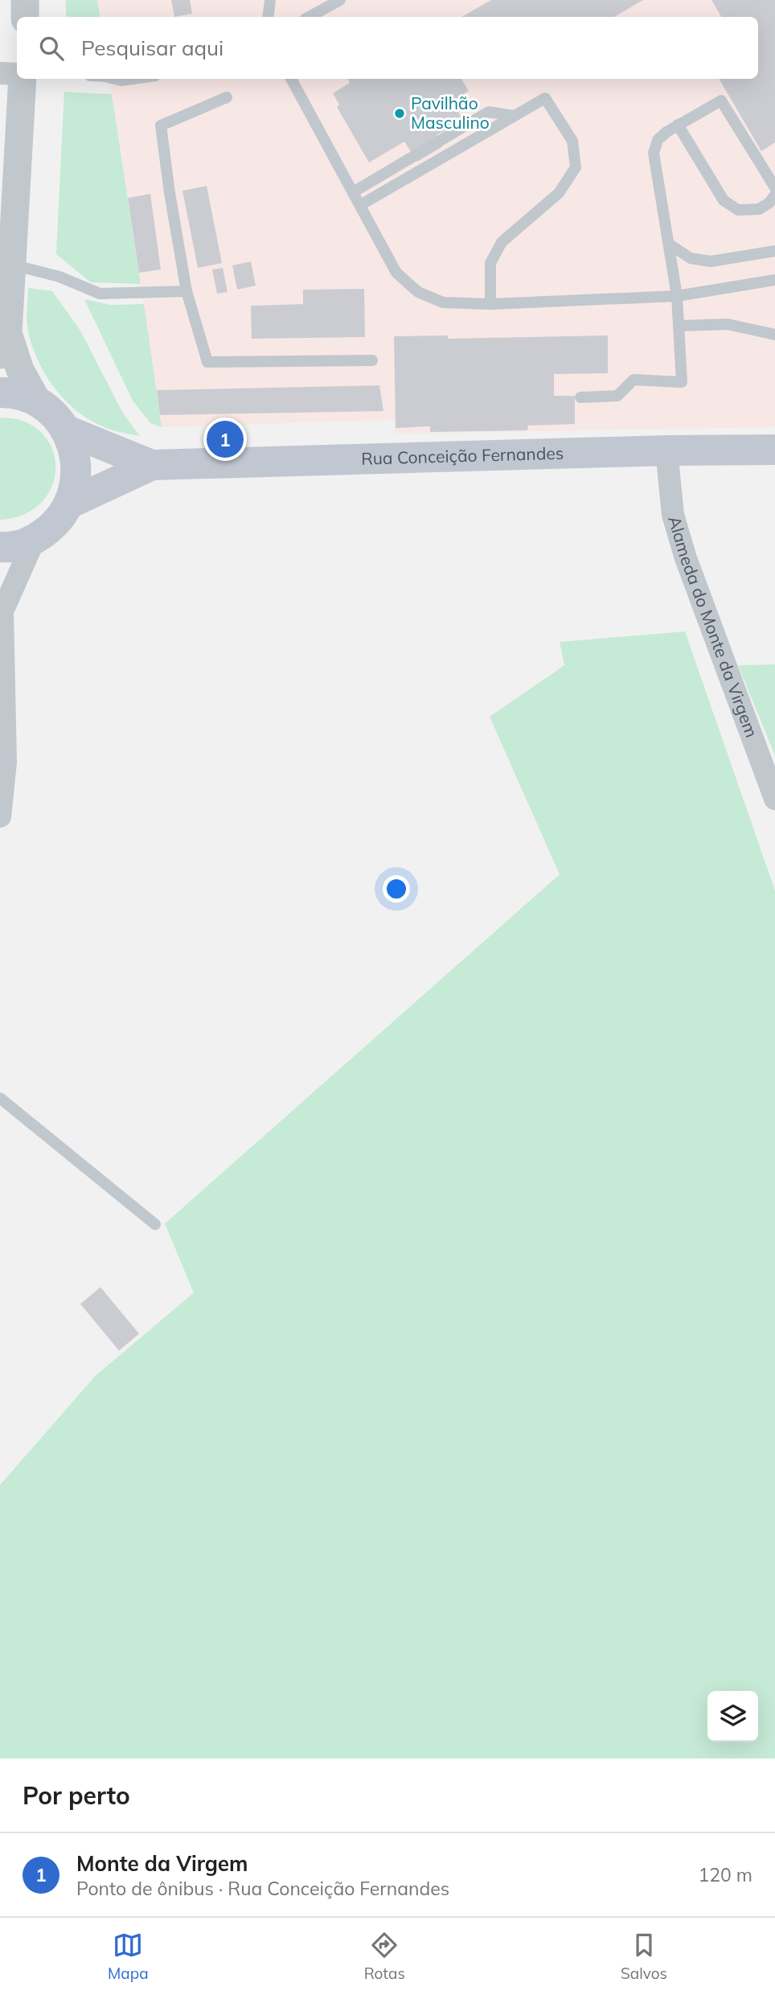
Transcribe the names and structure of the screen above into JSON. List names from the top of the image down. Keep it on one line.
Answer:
{"streets":{"main road":["Rua Conceição Fernandes"],"street":["Alameda do Monte da Virgem"]},"crossings":[["Rua Conceição Fernandes","Alameda do Monte da Virgem"]],"places":["Pavilhão Masculino"],"page":{"search":"Pesquisar aqui","pins":"1","heading":"Por perto","list":[{"mark":"1","name":"Monte da Virgem","note":"Ponto de ônibus · Rua Conceição Fernandes","value":"120 m"}],"nav":["Mapa","Rotas","Salvos"]}}
